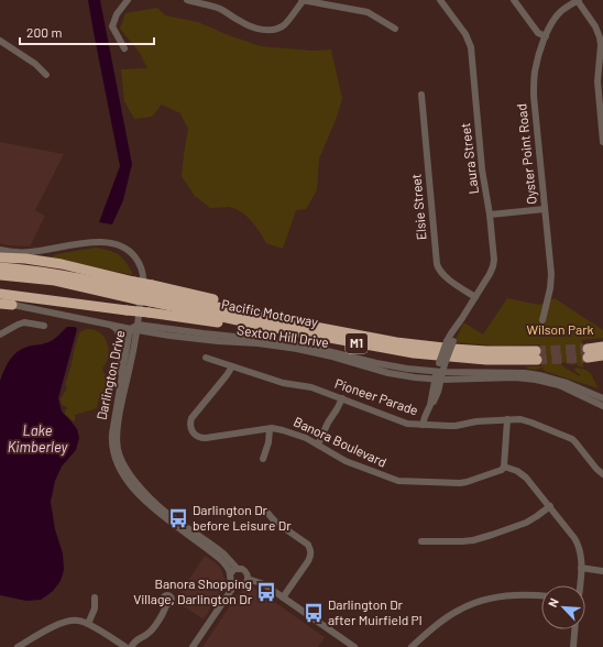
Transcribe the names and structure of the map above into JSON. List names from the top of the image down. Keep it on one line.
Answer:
{"streets":{"highway":["Pacific Motorway","M1"],"street":["Oyster Point Road","Laura Street","Elsie Street","Sexton Hill Drive","Darlington Drive","Pioneer Parade","Banora Boulevard"]},"crossings":[["Laura Street","Elsie Street"],["Laura Street","Sexton Hill Drive"],["Laura Street","Pioneer Parade"],["Sexton Hill Drive","Darlington Drive"],["Pioneer Parade","Banora Boulevard"]],"water":["Lake Kimberley"],"parks":["Wilson Park"],"places":{"bus stop":["Darlington Dr before Leisure Dr","Banora Shopping Village, Darlington Dr","Darlington Dr after Muirfield Pl"]},"scale_bar":"200 m","north":"top left"}
